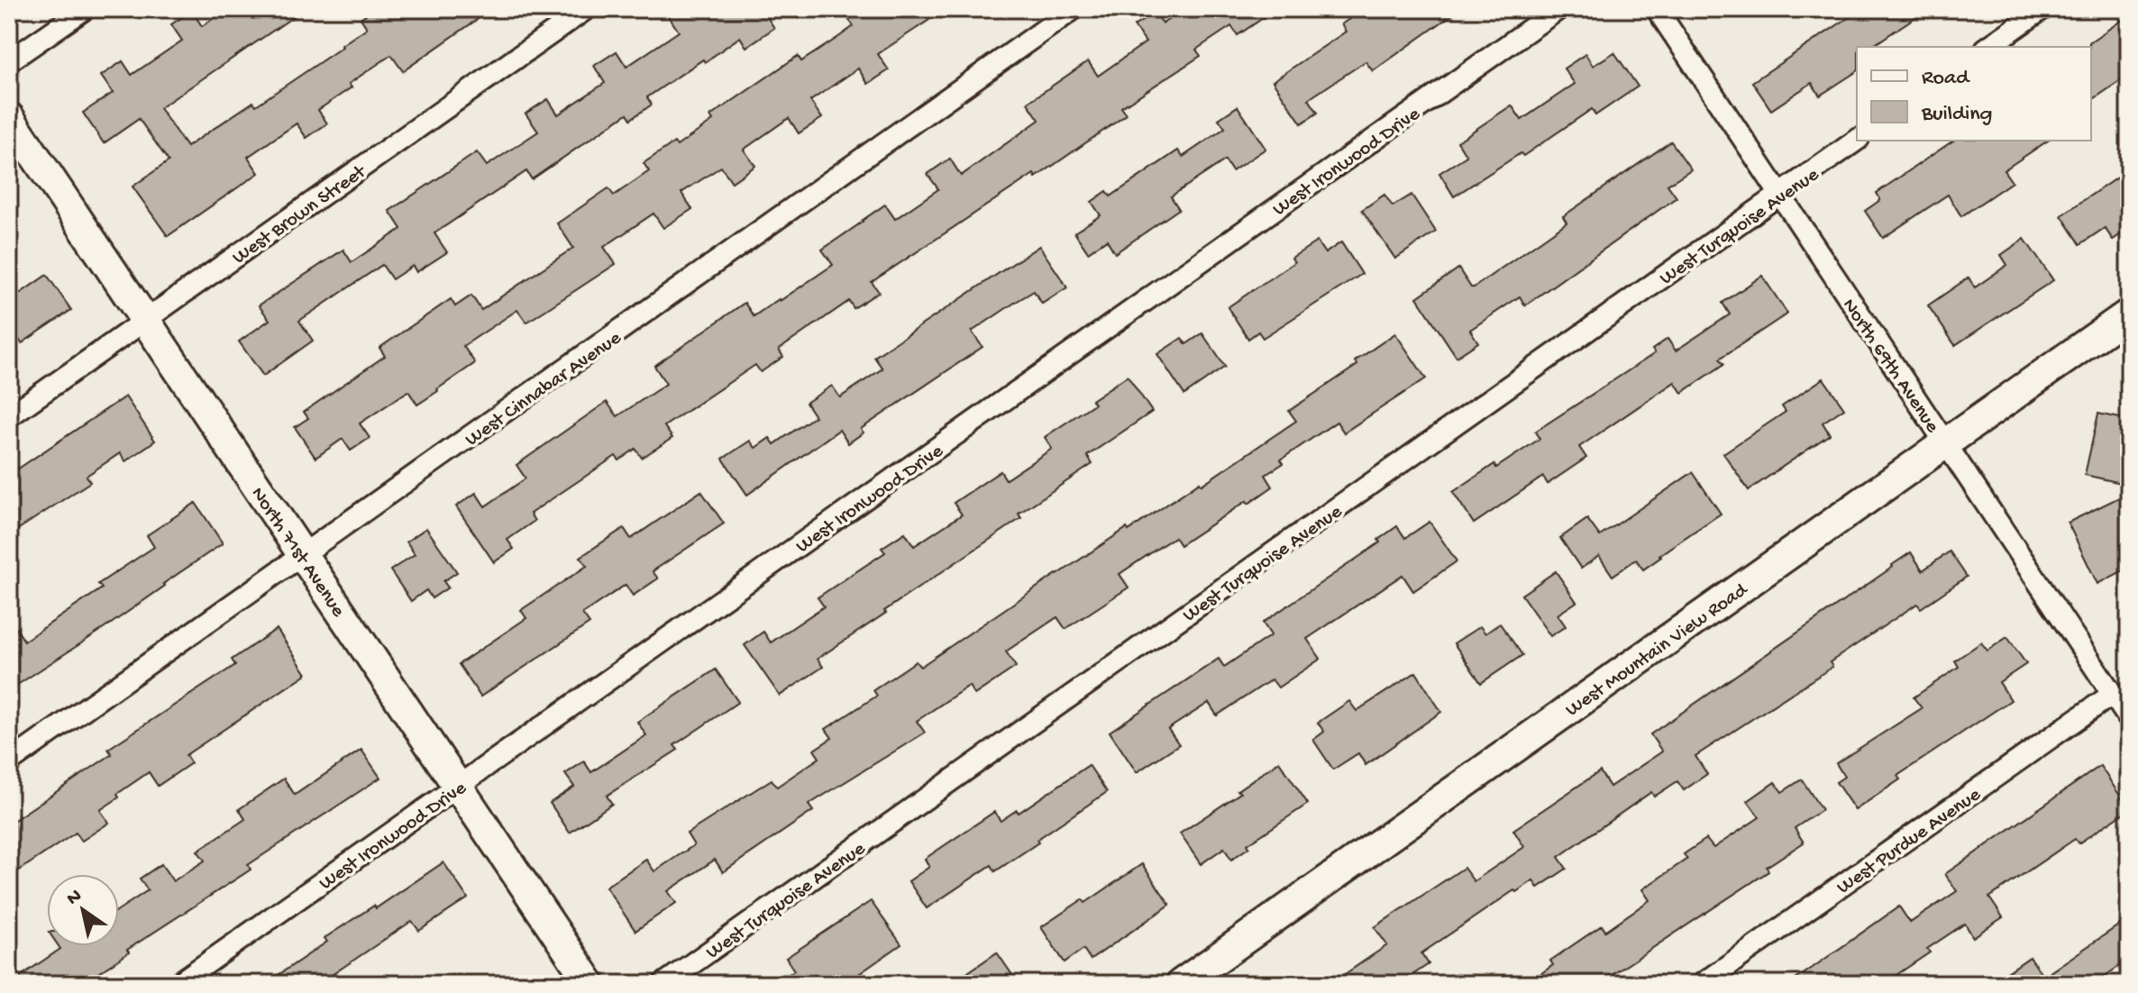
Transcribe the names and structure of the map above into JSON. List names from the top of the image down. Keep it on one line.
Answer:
{"streets":{"street":["West Ironwood Drive","West Brown Street","West Turquoise Avenue","North 69th Avenue","West Cinnabar Avenue","North 71st Avenue","West Mountain View Road","West Purdue Avenue"]},"crossings":[["West Ironwood Drive","North 71st Avenue"],["West Brown Street","North 71st Avenue"],["West Turquoise Avenue","North 69th Avenue"],["North 69th Avenue","West Mountain View Road"],["North 69th Avenue","West Purdue Avenue"],["West Cinnabar Avenue","North 71st Avenue"]],"legend":["Road","Building"],"north":"top left"}
